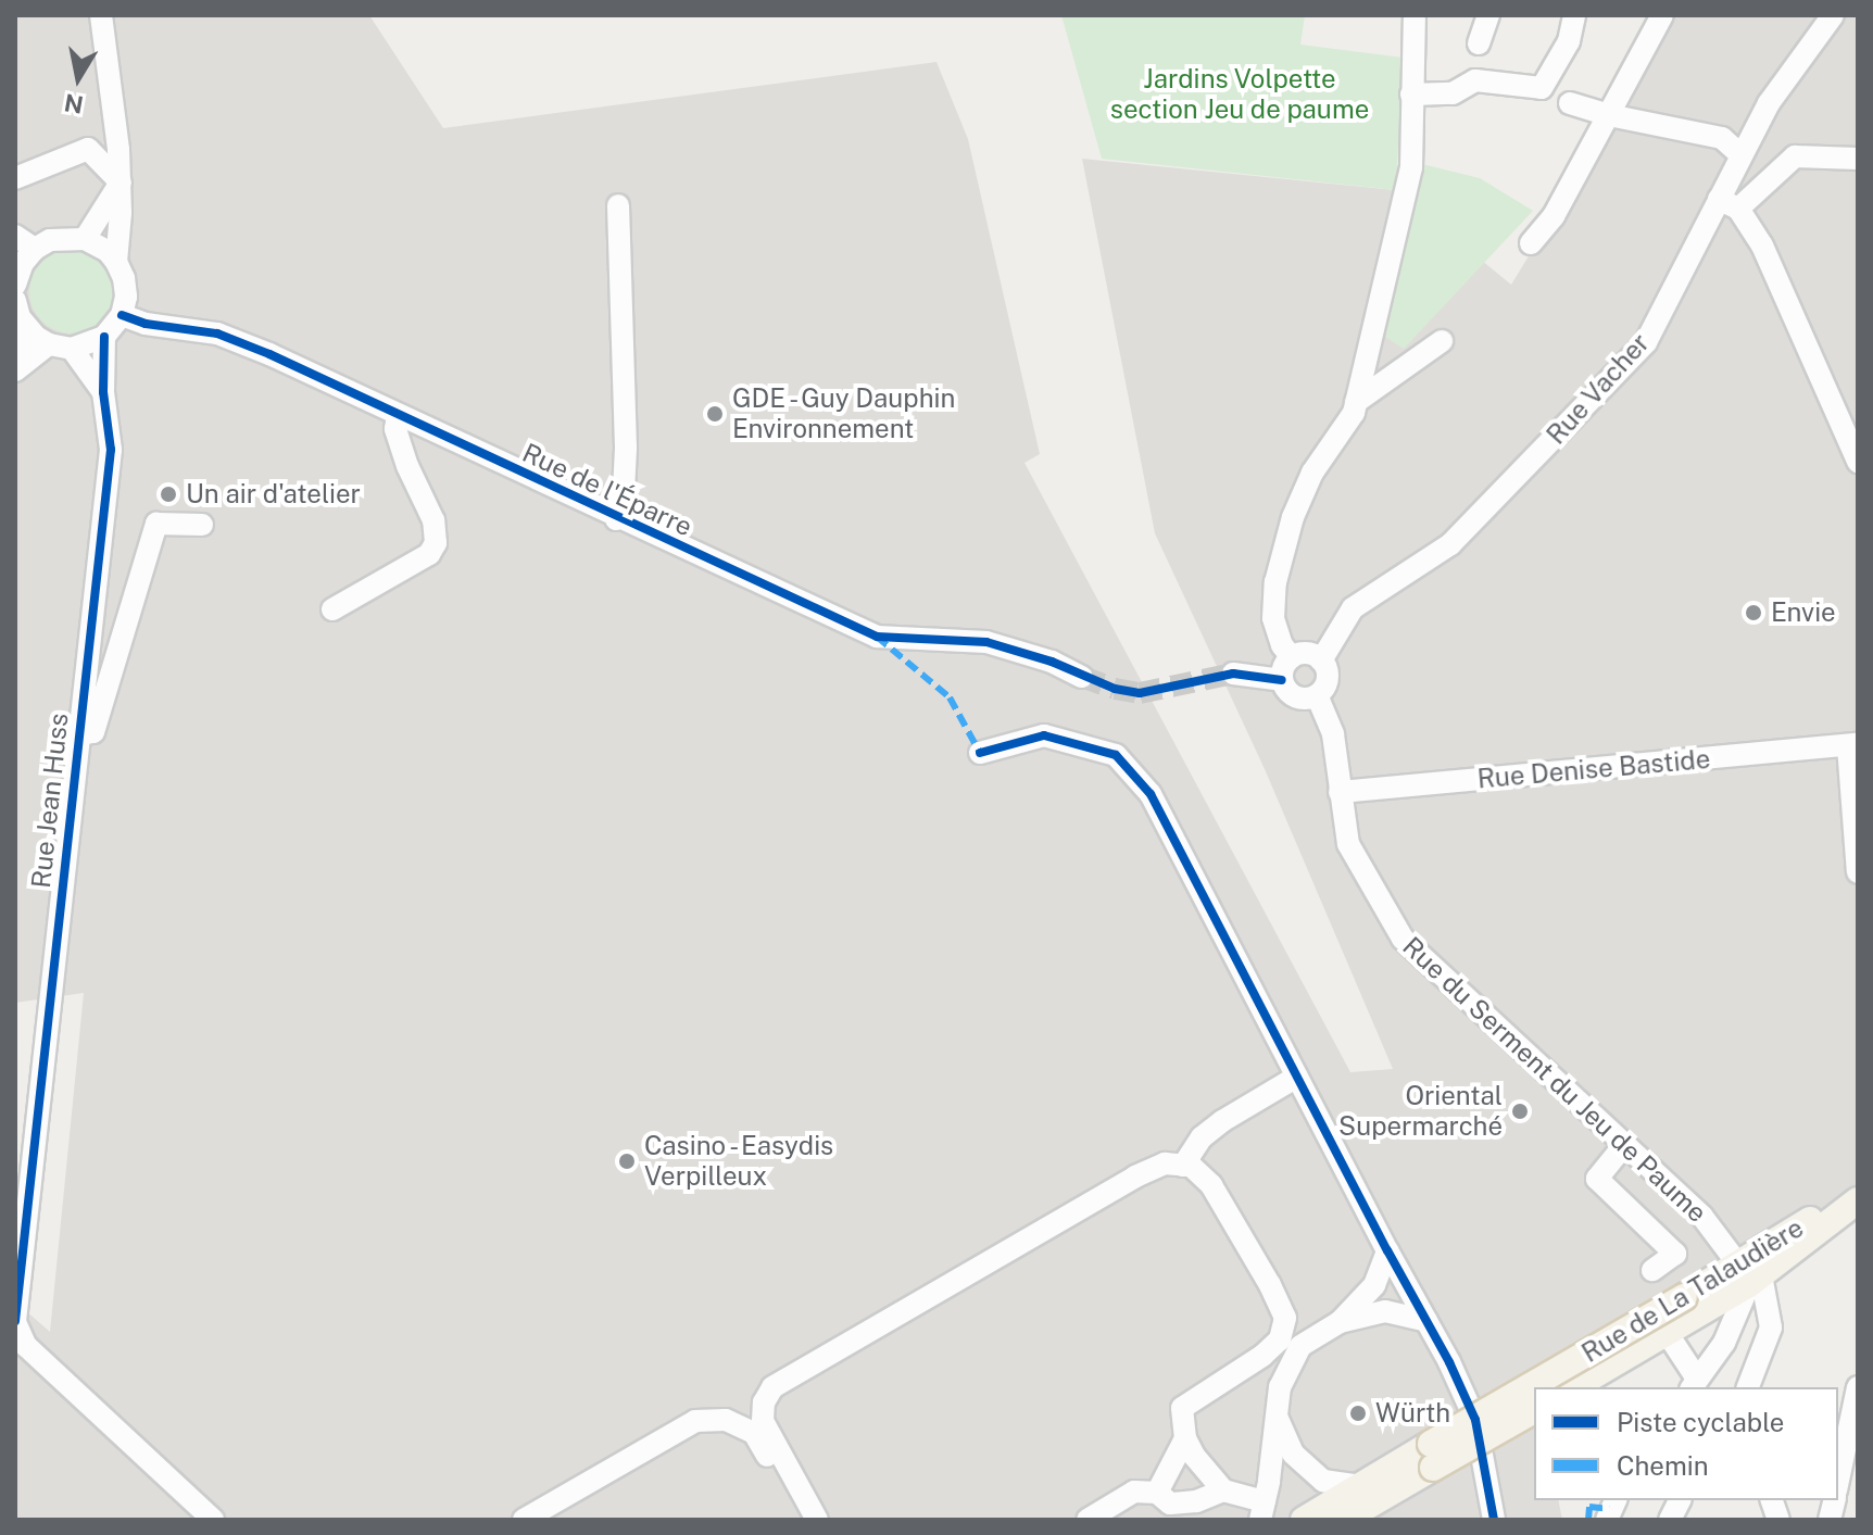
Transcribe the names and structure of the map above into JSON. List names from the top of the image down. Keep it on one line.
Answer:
{"streets":{"main road":["Rue de La Talaudière"],"street":["Rue Vacher","Rue de l'Éparre","Rue Denise Bastide","Rue Jean Huss","Rue du Serment du Jeu de Paume"]},"crossings":[["Rue Vacher","Rue du Serment du Jeu de Paume"],["Rue Denise Bastide","Rue du Serment du Jeu de Paume"],["Rue du Serment du Jeu de Paume","Rue de La Talaudière"]],"parks":["Jardins Volpette section Jeu de paume"],"places":["GDE - Guy Dauphin Environnement","Un air d'atelier","Envie","Oriental Supermarché","Casino - Easydis Verpilleux","Würth"],"legend":["Piste cyclable","Chemin"],"north":"bottom"}
